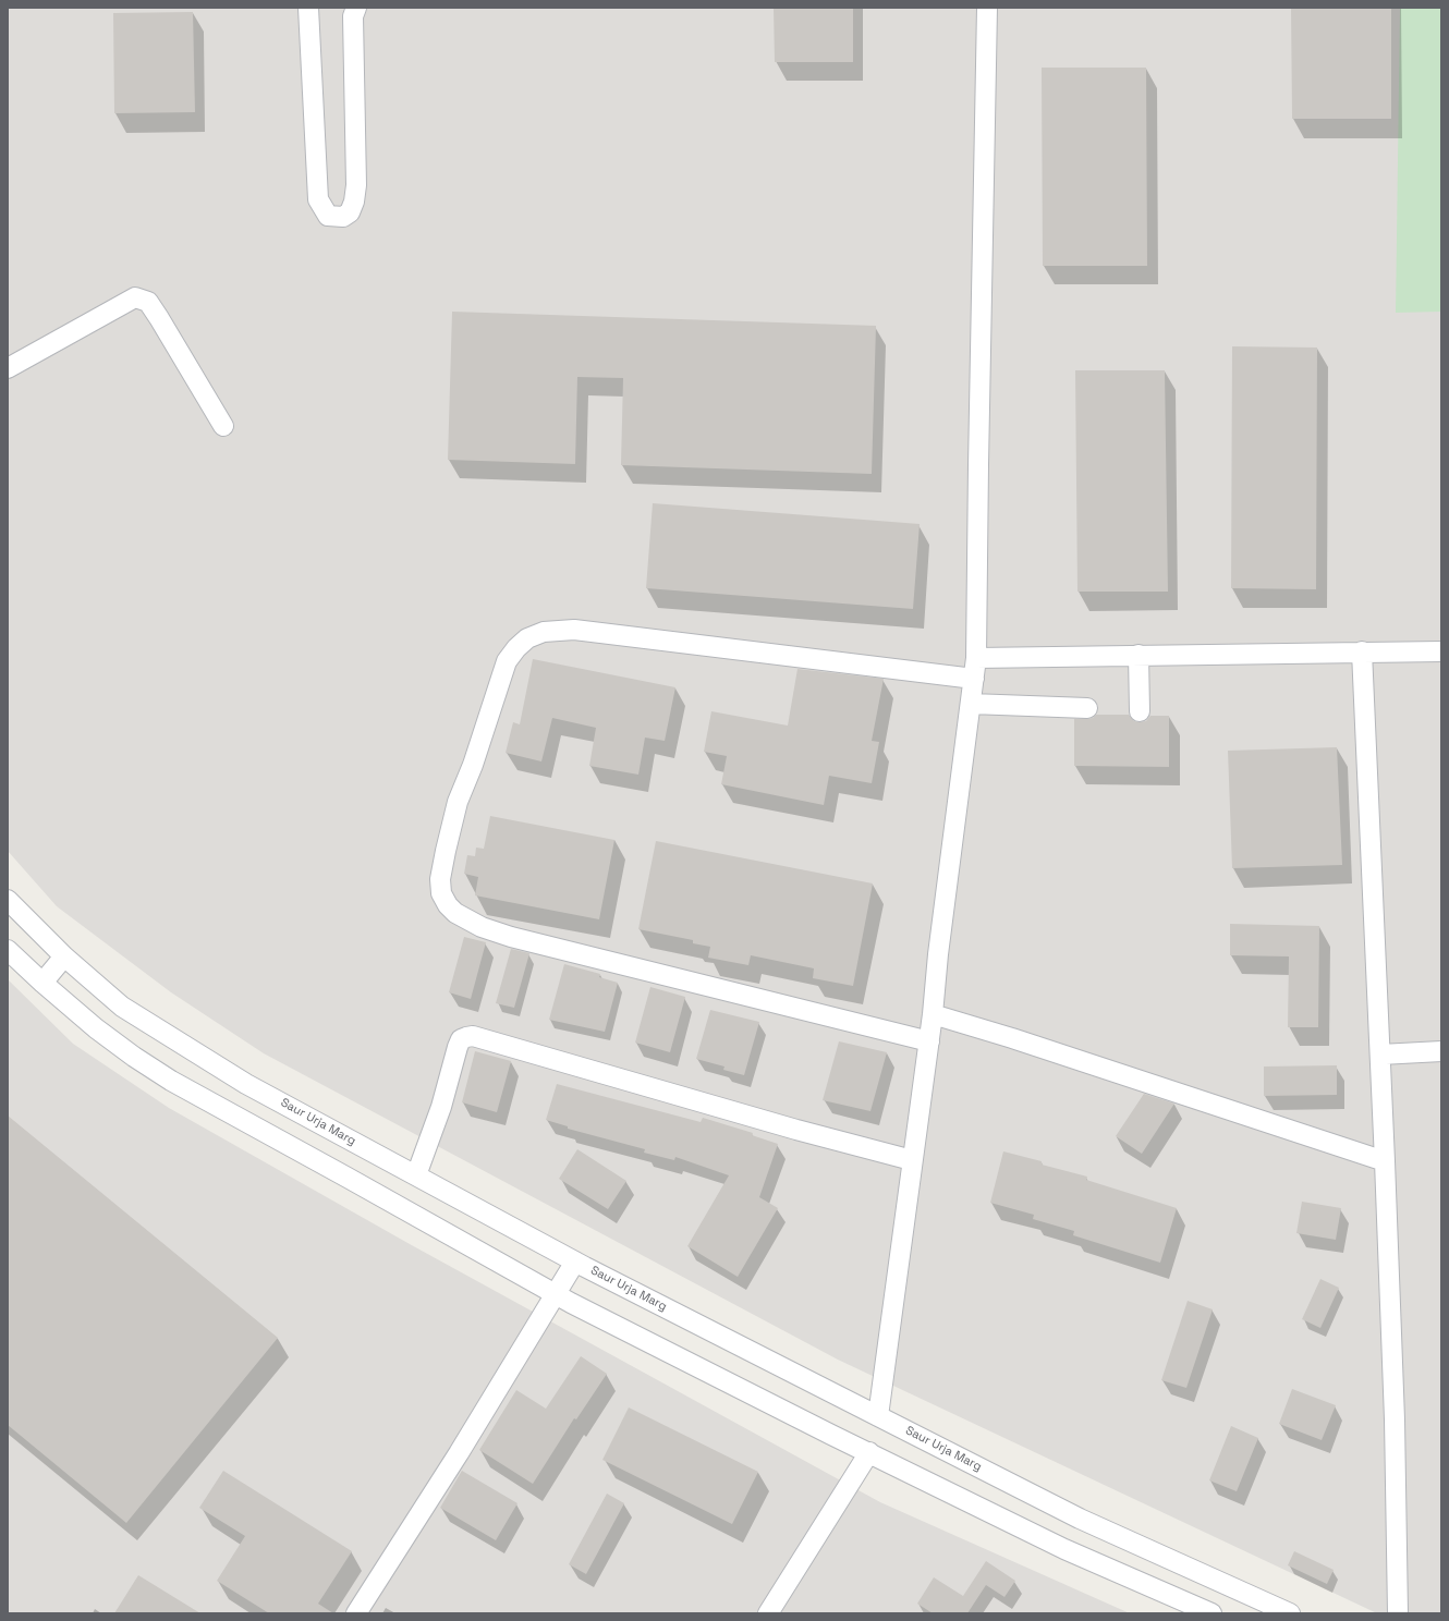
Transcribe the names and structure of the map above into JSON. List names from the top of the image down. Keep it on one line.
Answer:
{"streets":{"street":["Saur Urja Marg"]}}
